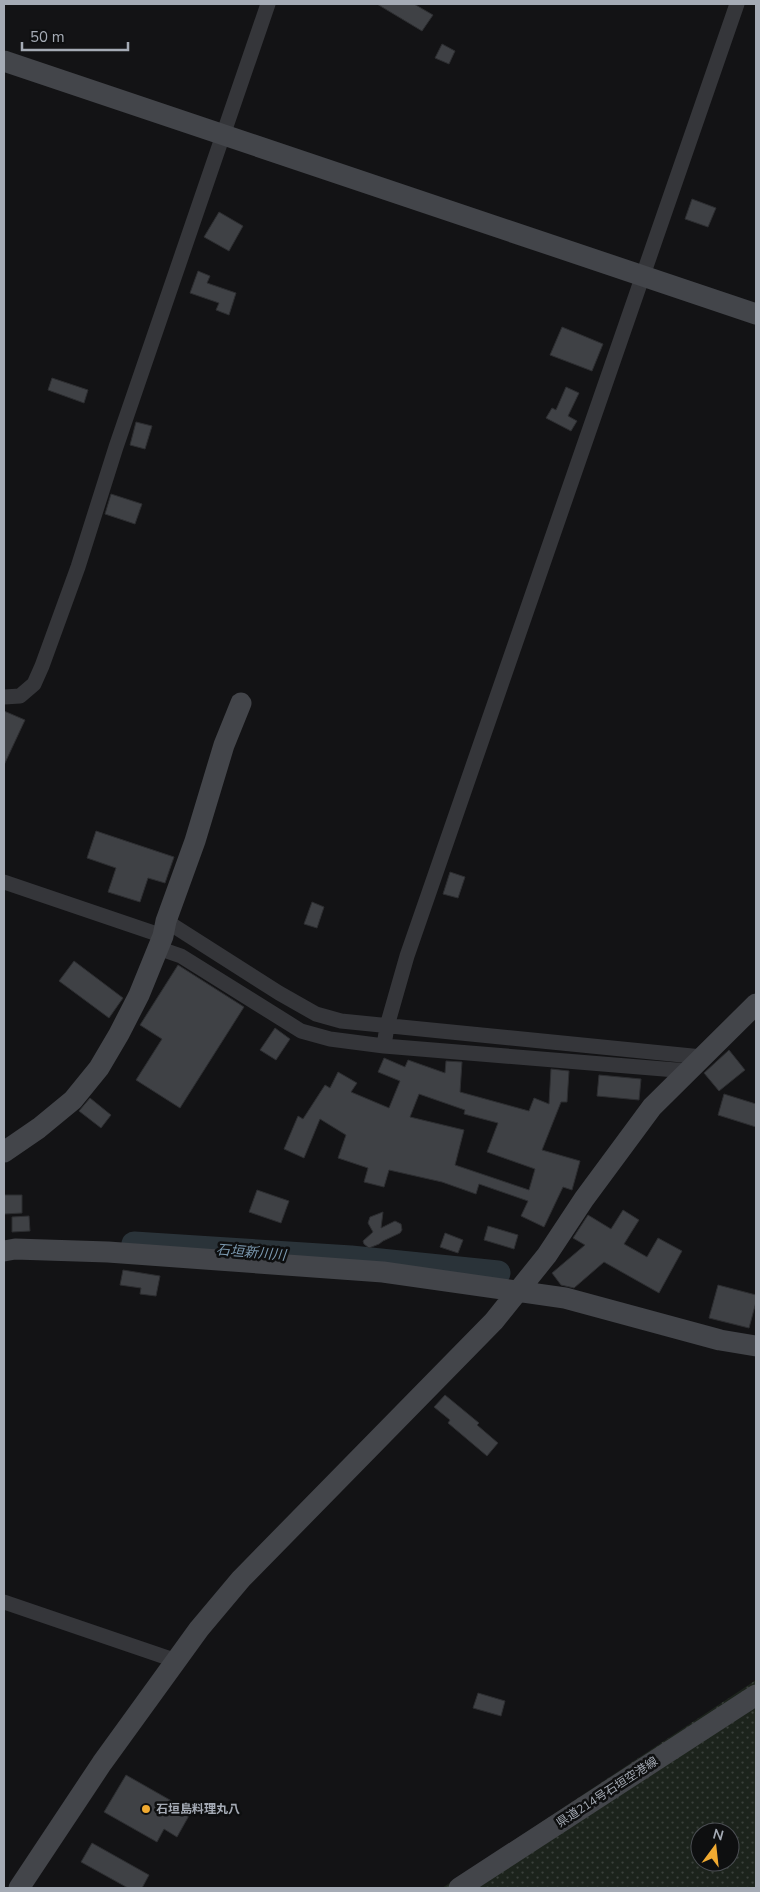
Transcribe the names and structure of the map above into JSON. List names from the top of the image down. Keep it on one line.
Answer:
{"streets":{"street":["県道214号石垣空港線"]},"water":["石垣新川川"],"places":["石垣島料理丸八"],"scale_bar":"50 m","north":"top"}
